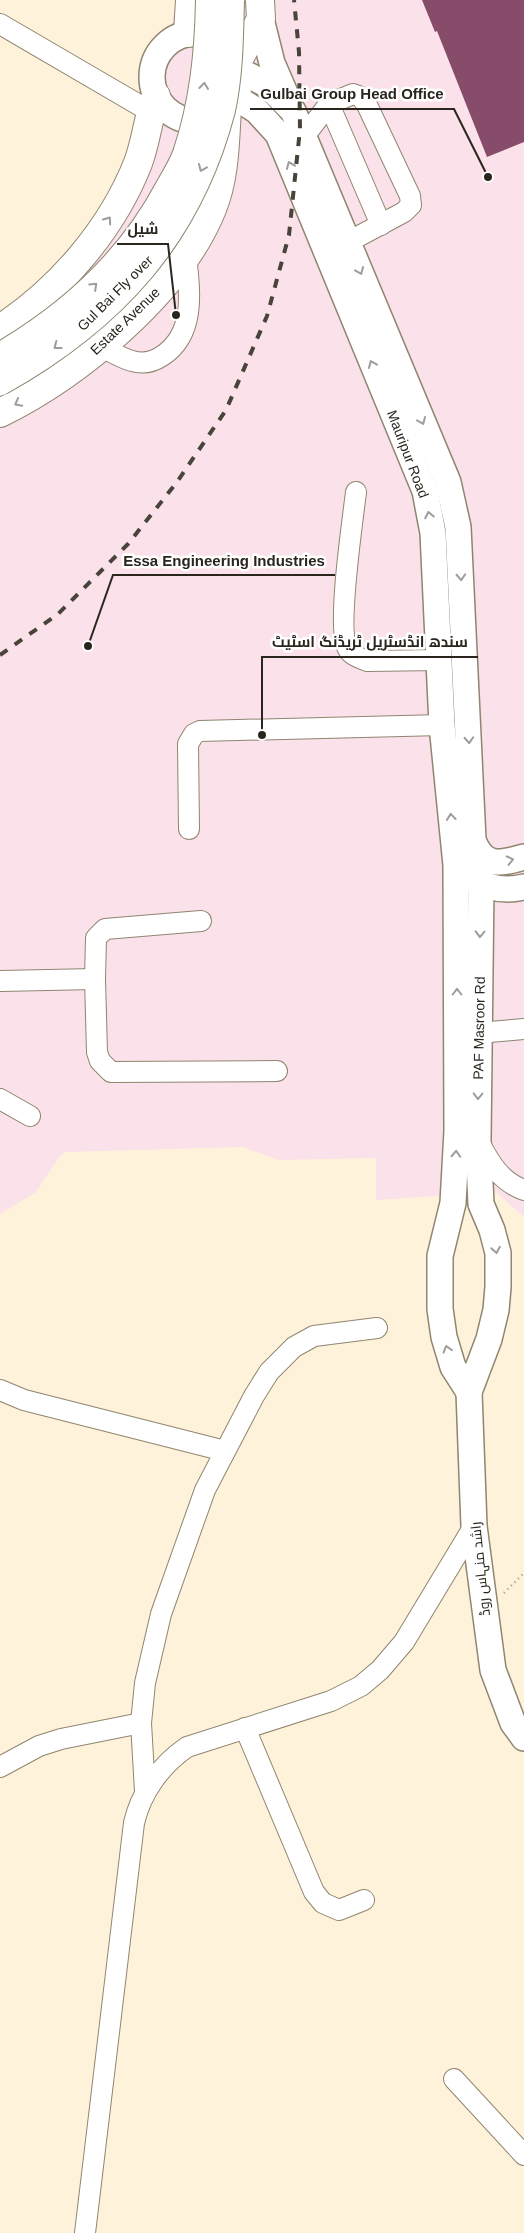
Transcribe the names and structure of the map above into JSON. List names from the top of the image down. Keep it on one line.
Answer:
{"streets":{"highway":["Gul Bai Fly over","Estate Avenue"],"main road":["Mauripur Road","PAF Masroor Rd","راشد منہاس روڈ"]},"crossings":[["Estate Avenue","Mauripur Road"],["Mauripur Road","PAF Masroor Rd"],["PAF Masroor Rd","راشد منہاس روڈ"]],"places":["Gulbai Group Head Office","شیل","Essa Engineering Industries","سندھ انڈسٹریل ٹریڈنگ اسٹیٹ"]}
